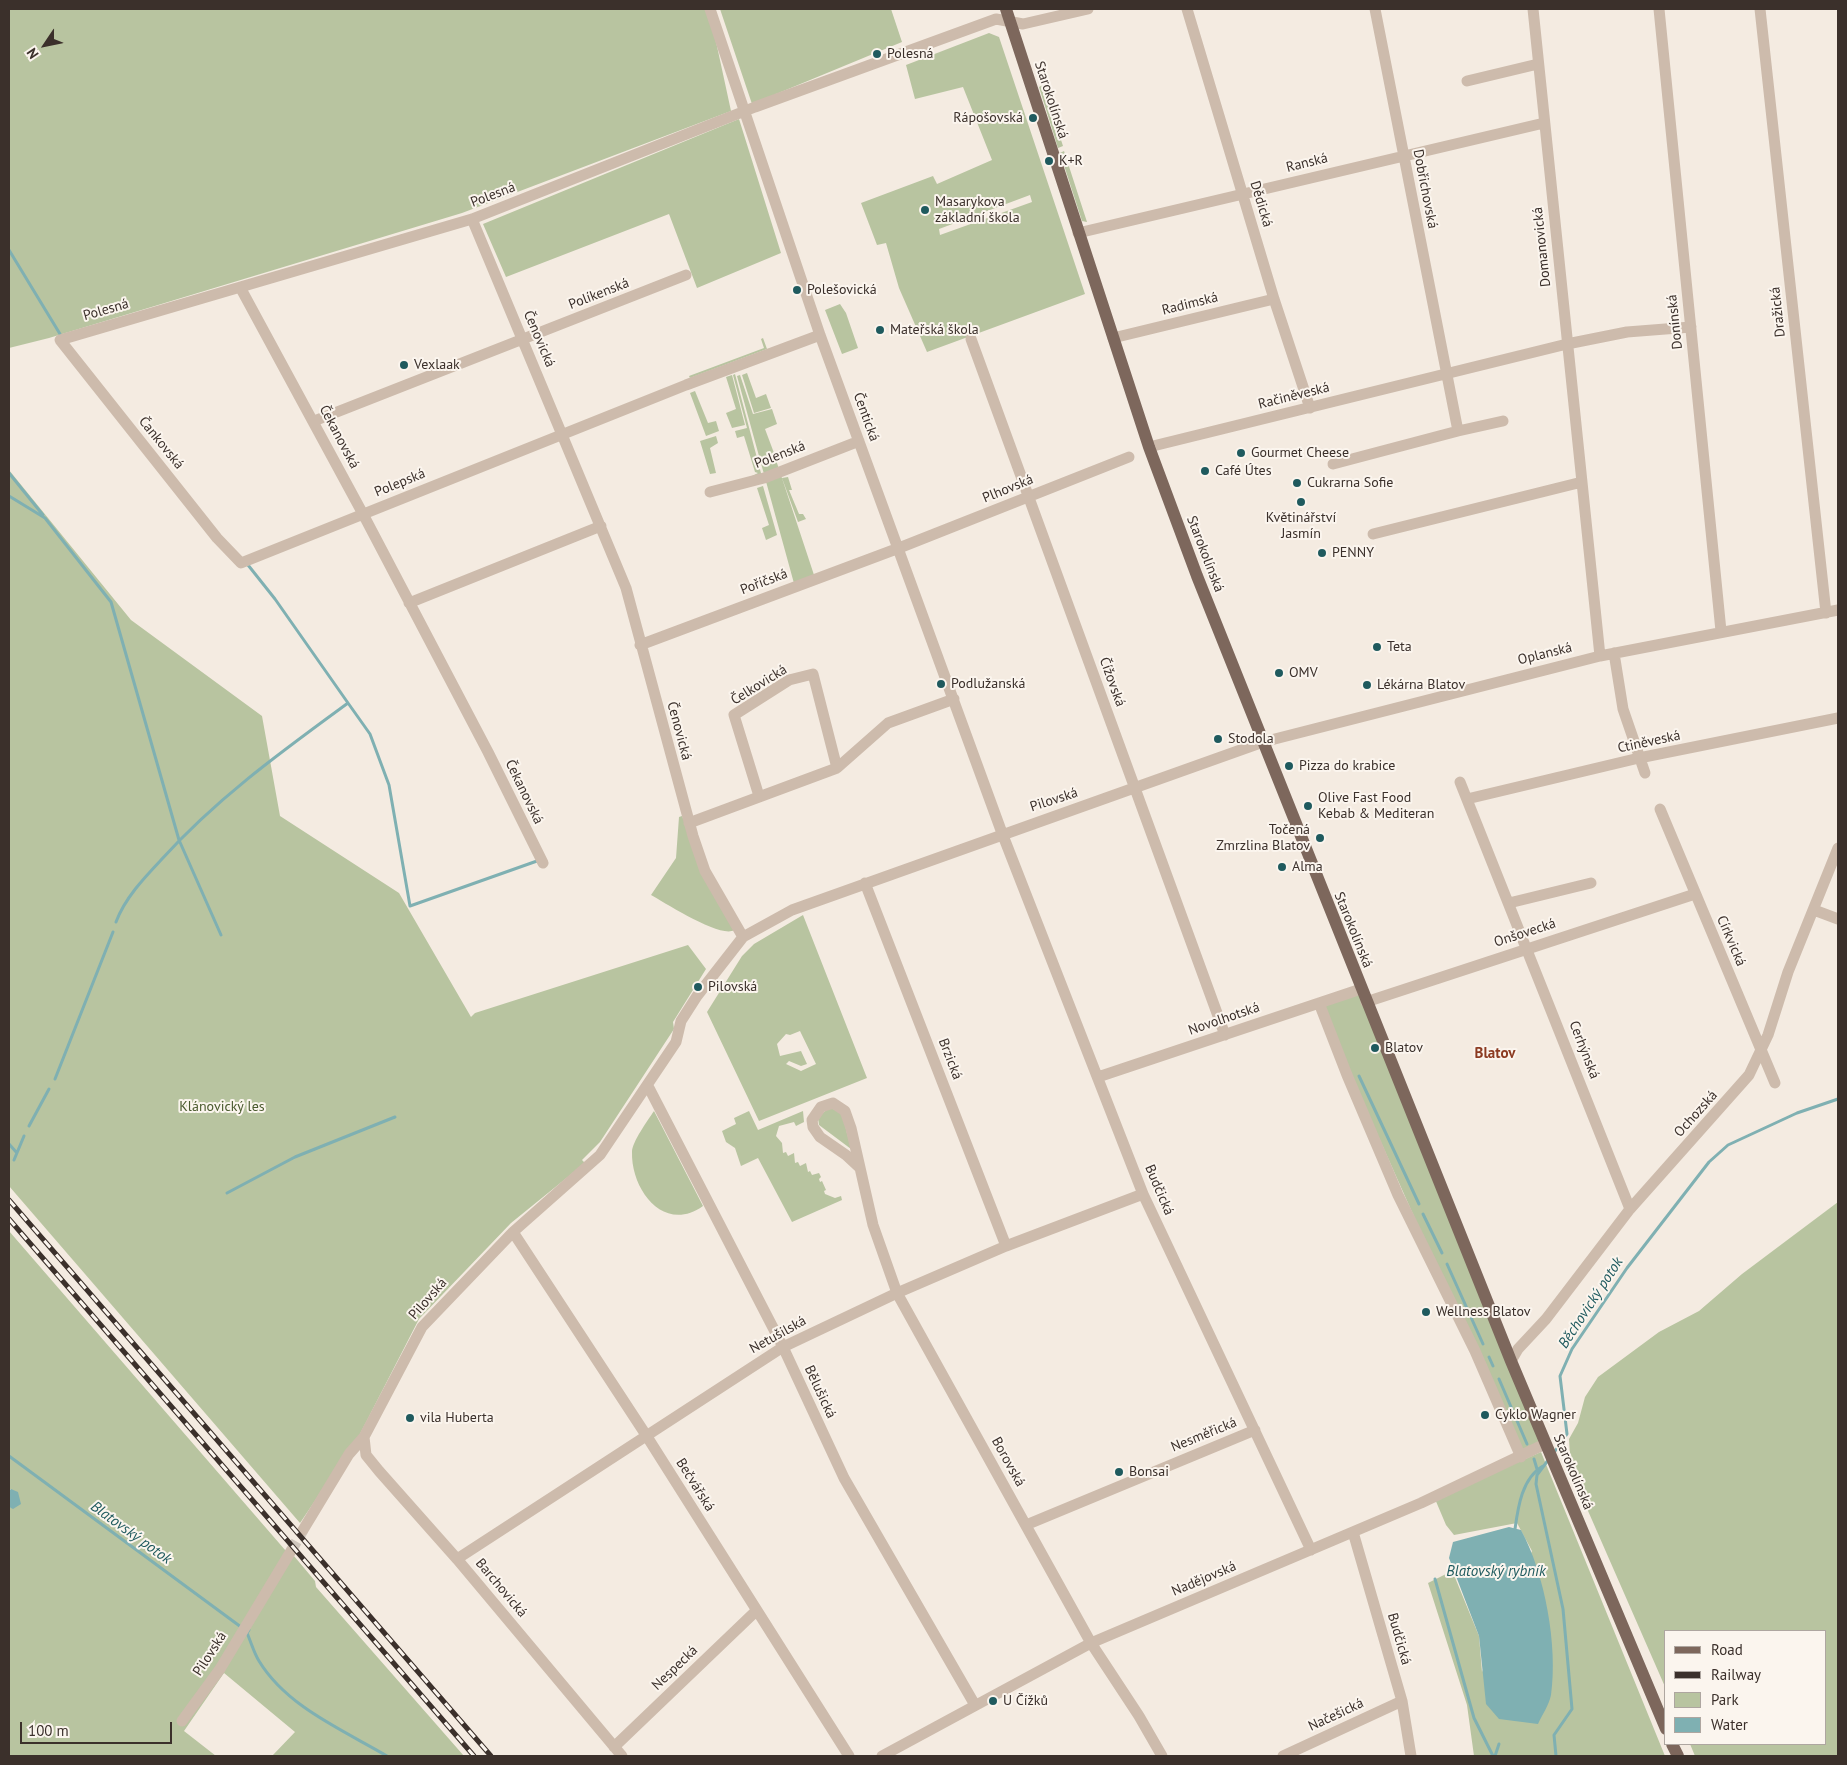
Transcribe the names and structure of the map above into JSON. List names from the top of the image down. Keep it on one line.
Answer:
{"streets":{"main road":["Starokolínská"],"street":["Ranská","Dobřichovská","Polesná","Dědická","Domanovická","Políkenská","Radimská","Dražická","Donínská","Čenovická","Račiněveská","Čentická","Čekanovská","Čankovská","Polenská","Polepská","Plhovská","Poříčská","Oplanská","Čížovská","Čelkovická","Ctiněveská","Pilovská","Onšovecká","Církvická","Novolhotská","Cerhýnská","Brzická","Ochozská","Budčická","Netušilská","Bělušická","Nesměřická","Borovská","Bečvářská","Nadějovská","Barchovická","Nespecká","Načešická"]},"crossings":[["Starokolínská","Ranská"],["Starokolínská","Polesná"],["Starokolínská","Radimská"],["Starokolínská","Račiněveská"],["Starokolínská","Oplanská"],["Starokolínská","Pilovská"],["Starokolínská","Onšovecká"],["Starokolínská","Novolhotská"],["Starokolínská","Ochozská"],["Starokolínská","Nadějovská"],["Ranská","Dobřichovská"],["Ranská","Dědická"],["Ranská","Domanovická"],["Dobřichovská","Račiněveská"],["Polesná","Čenovická"],["Polesná","Čentická"],["Polesná","Čekanovská"],["Polesná","Čankovská"],["Dědická","Radimská"],["Dědická","Račiněveská"],["Domanovická","Račiněveská"],["Domanovická","Oplanská"],["Políkenská","Čenovická"],["Políkenská","Čekanovská"],["Dražická","Oplanská"],["Donínská","Račiněveská"],["Donínská","Oplanská"],["Čenovická","Polepská"],["Čenovická","Poříčská"],["Čenovická","Pilovská"],["Čentická","Polenská"],["Čentická","Plhovská"],["Čentická","Poříčská"],["Čentická","Pilovská"],["Čentická","Budčická"],["Čekanovská","Polepská"],["Čankovská","Polepská"],["Plhovská","Poříčská"],["Plhovská","Čížovská"],["Oplanská","Pilovská"],["Čížovská","Pilovská"],["Čížovská","Novolhotská"],["Ctiněveská","Cerhýnská"],["Pilovská","Brzická"],["Pilovská","Budčická"],["Pilovská","Bělušická"],["Pilovská","Bečvářská"],["Pilovská","Barchovická"],["Onšovecká","Církvická"],["Onšovecká","Novolhotská"],["Onšovecká","Cerhýnská"],["Církvická","Ochozská"],["Novolhotská","Budčická"],["Cerhýnská","Ochozská"],["Brzická","Netušilská"],["Budčická","Netušilská"],["Budčická","Nesměřická"],["Budčická","Nadějovská"],["Budčická","Načešická"],["Netušilská","Bělušická"],["Netušilská","Borovská"],["Netušilská","Bečvářská"],["Netušilská","Barchovická"],["Bělušická","Nadějovská"],["Nesměřická","Borovská"],["Borovská","Nadějovská"],["Bečvářská","Nespecká"],["Barchovická","Nespecká"]],"districts":["Blatov"],"water":["Běchovický potok","Blatovský potok","Blatovský rybník"],"parks":["Klánovický les"],"places":["Polesná","Rápošovská","K+R","Masarykova základní škola","Polešovická","Mateřská škola","Vexlaak","Gourmet Cheese","Café Útes","Cukrarna Sofie","Květinářství Jasmín","PENNY","Teta","OMV","Podlužanská","Lékárna Blatov","Stodola","Pizza do krabice","Olive Fast Food Kebab & Mediteran","Točená Zmrzlina Blatov","Alma","Pilovská","Blatov","Wellness Blatov","Cyklo Wagner","vila Huberta","Bonsai","U Čížků"],"legend":["Road","Railway","Park","Water"],"scale_bar":"100 m","north":"bottom left"}
